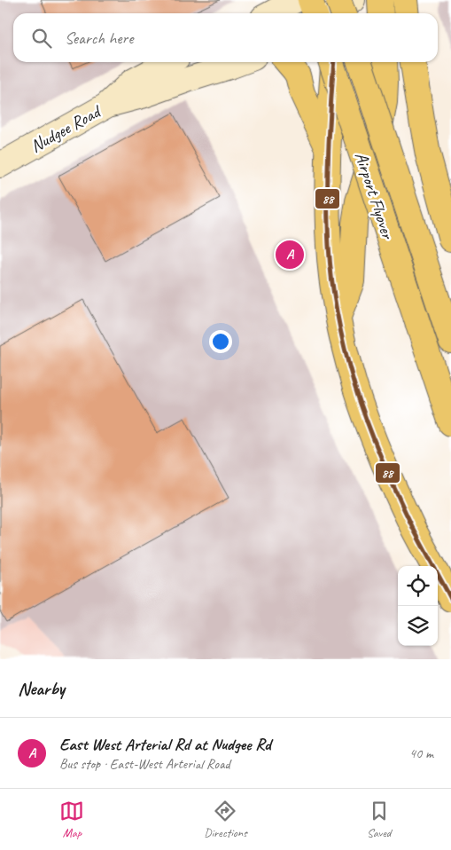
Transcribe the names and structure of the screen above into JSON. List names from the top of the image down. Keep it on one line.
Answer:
{"streets":{"main road":["Nudgee Road","Airport Flyover"]},"lines":["transit line 88"],"page":{"search":"Search here","pins":"A","heading":"Nearby","list":[{"mark":"A","name":"East West Arterial Rd at Nudgee Rd","note":"Bus stop · East-West Arterial Road","value":"40 m"}],"nav":["Map","Directions","Saved"]}}
